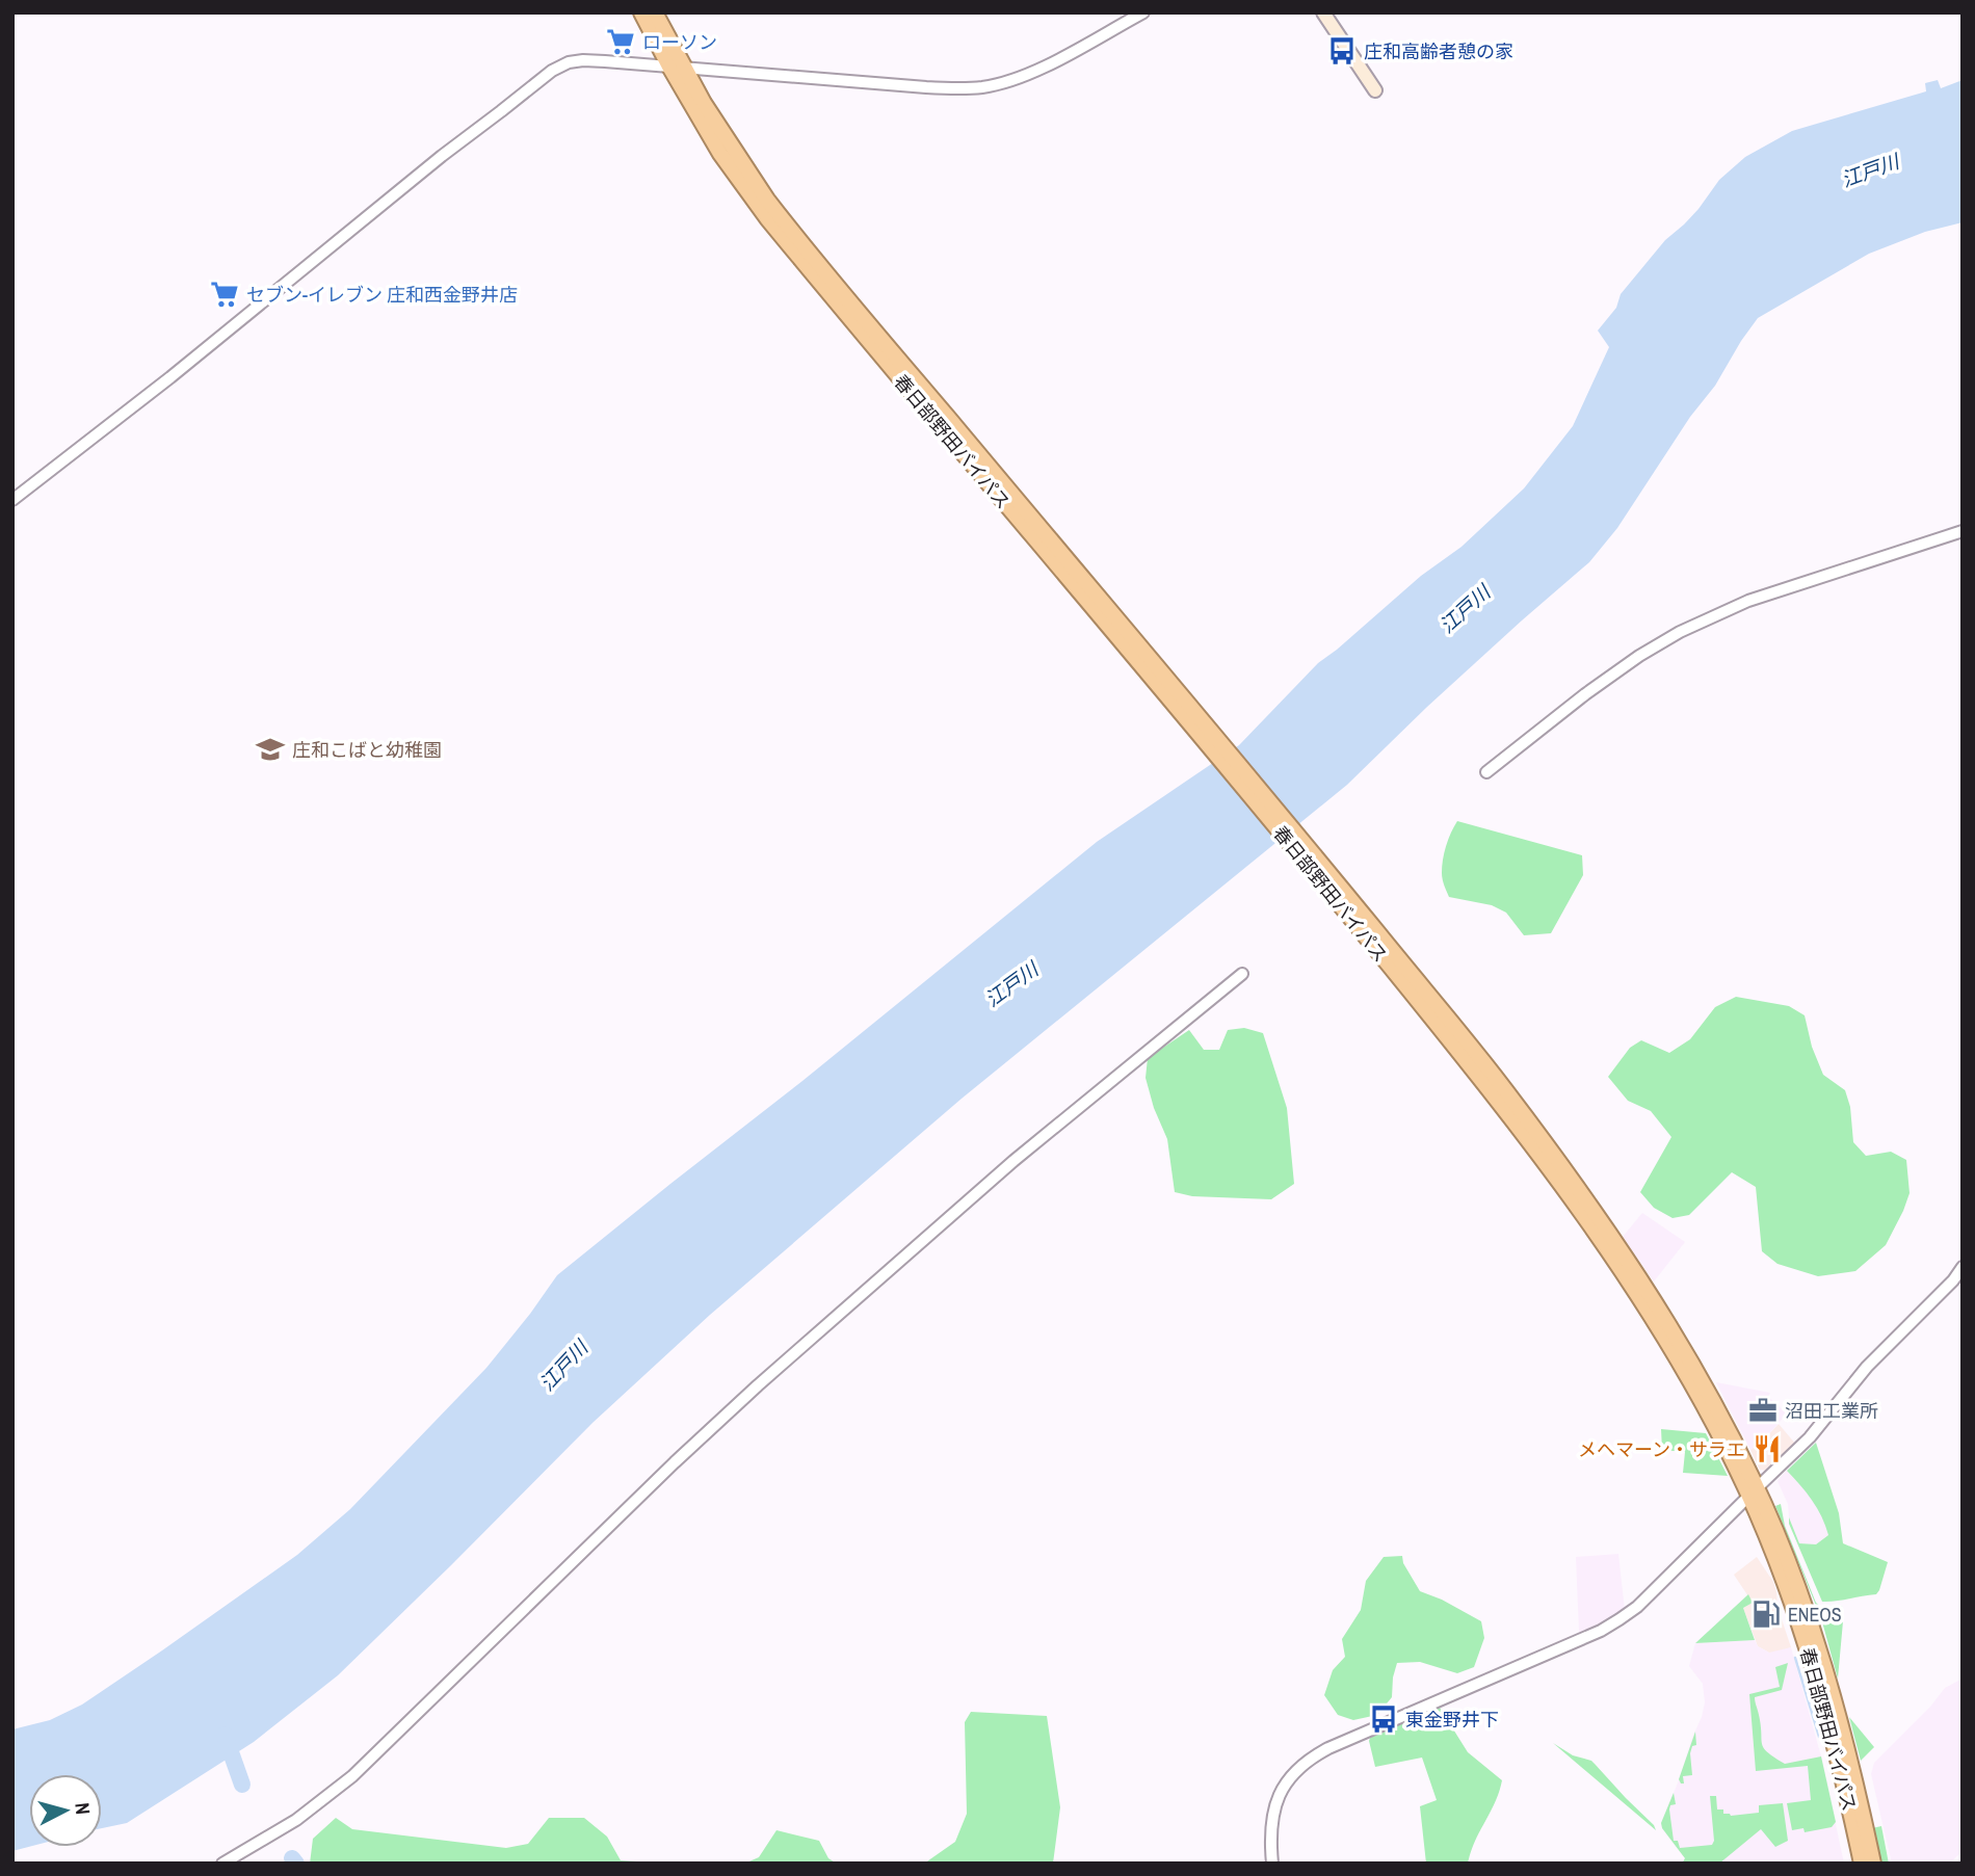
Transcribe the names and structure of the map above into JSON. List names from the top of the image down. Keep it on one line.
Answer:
{"streets":{"highway":["春日部野田バイパス"]},"water":["江戸川"],"places":{"supermarket":["ローソン","セブン-イレブン 庄和西金野井店"],"bus stop":["庄和高齢者憩の家","東金野井下"],"school or university":["庄和こばと幼稚園"],"office":["沼田工業所"],"restaurant":["メヘマーン・サラエ"],"fuel station":["ENEOS"]},"north":"right"}
